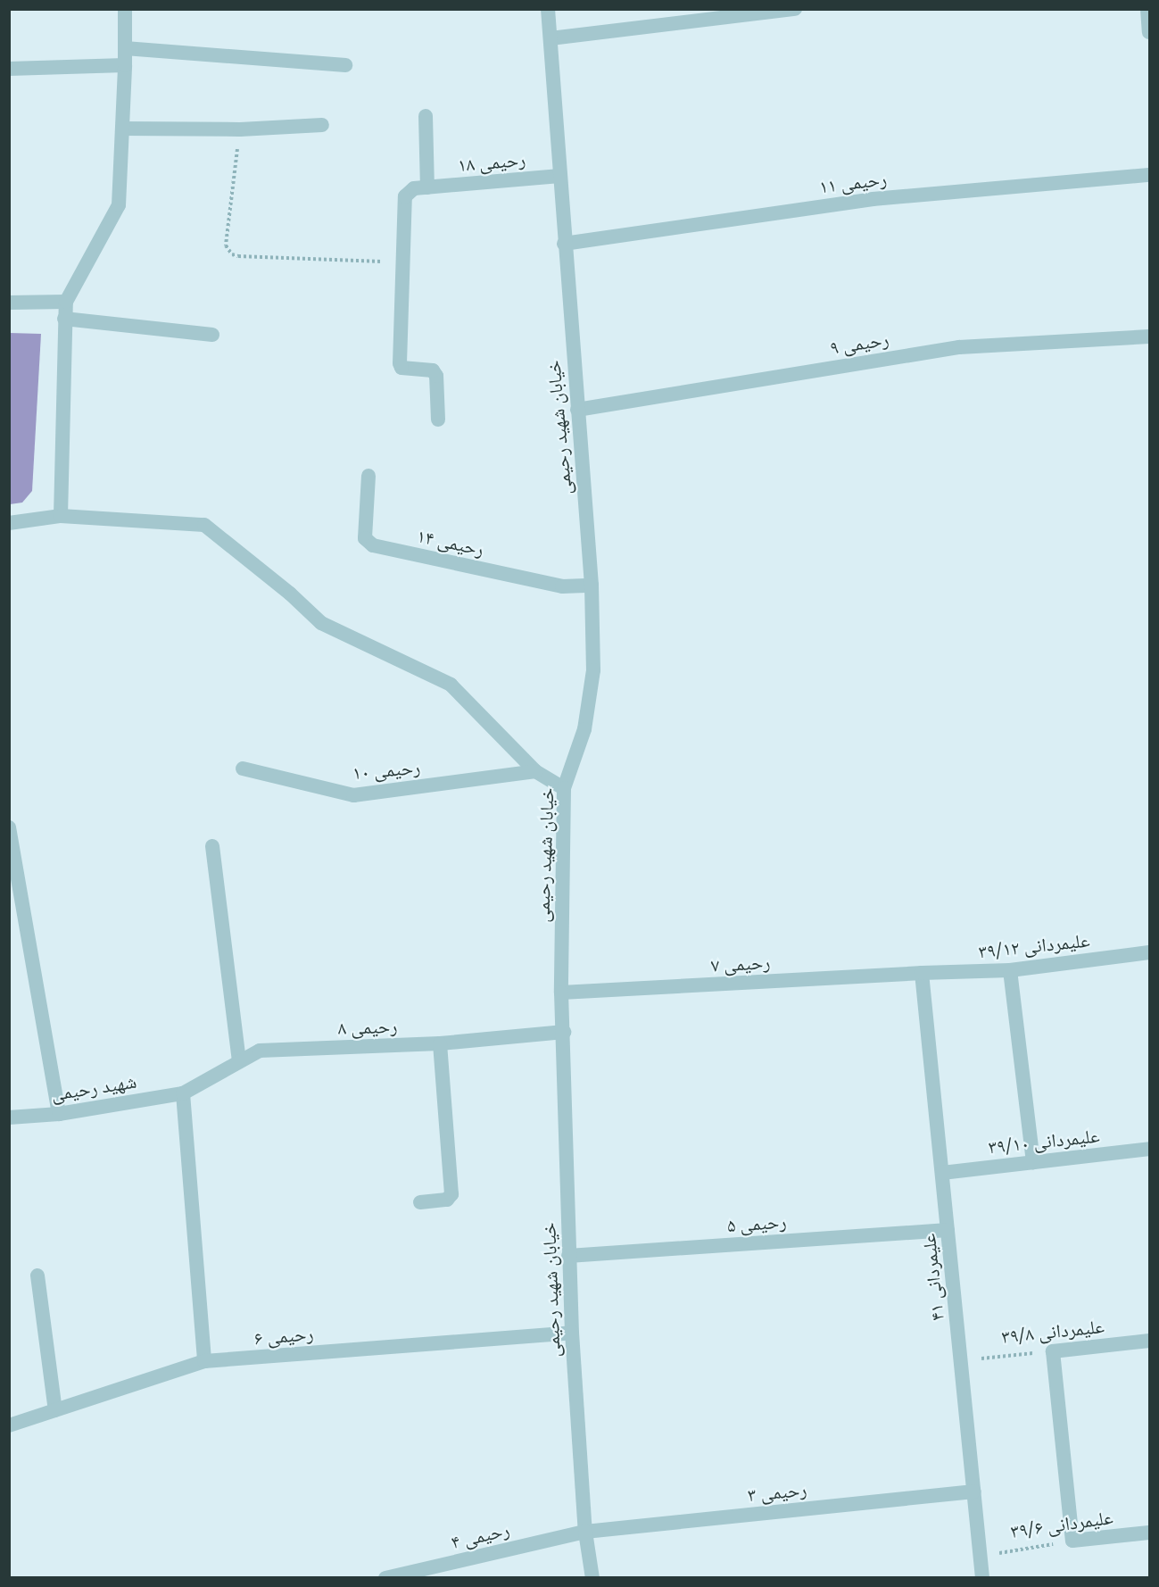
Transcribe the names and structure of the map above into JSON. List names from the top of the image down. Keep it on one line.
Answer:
{"streets":{"street":["رحیمی ۱۸","رحیمی ۱۱","رحیمی ۹","خیابان شهید رحیمی","رحیمی ۱۴","رحیمی ۱۰","علیمردانی ۳۹/۱۲","رحیمی ۷","رحیمی ۸","شهید رحیمی","علیمردانی ۳۹/۱۰","رحیمی ۵","علیمردانی ۴۱","علیمردانی ۳۹/۸","رحیمی ۶","رحیمی ۳","علیمردانی ۳۹/۶","رحیمی ۴"]},"crossings":[["رحیمی ۱۸","خیابان شهید رحیمی"],["رحیمی ۱۱","خیابان شهید رحیمی"],["رحیمی ۹","خیابان شهید رحیمی"],["خیابان شهید رحیمی","رحیمی ۱۴"],["خیابان شهید رحیمی","رحیمی ۷"],["خیابان شهید رحیمی","رحیمی ۸"],["خیابان شهید رحیمی","رحیمی ۵"],["خیابان شهید رحیمی","رحیمی ۶"],["خیابان شهید رحیمی","رحیمی ۳"],["خیابان شهید رحیمی","رحیمی ۴"],["علیمردانی ۳۹/۱۲","رحیمی ۷"],["علیمردانی ۳۹/۱۲","علیمردانی ۴۱"],["رحیمی ۷","علیمردانی ۴۱"],["رحیمی ۸","شهید رحیمی"],["علیمردانی ۳۹/۱۰","علیمردانی ۴۱"],["رحیمی ۵","علیمردانی ۴۱"],["علیمردانی ۴۱","علیمردانی ۳۹/۸"],["علیمردانی ۴۱","رحیمی ۳"],["علیمردانی ۴۱","علیمردانی ۳۹/۶"],["رحیمی ۳","رحیمی ۴"]]}
